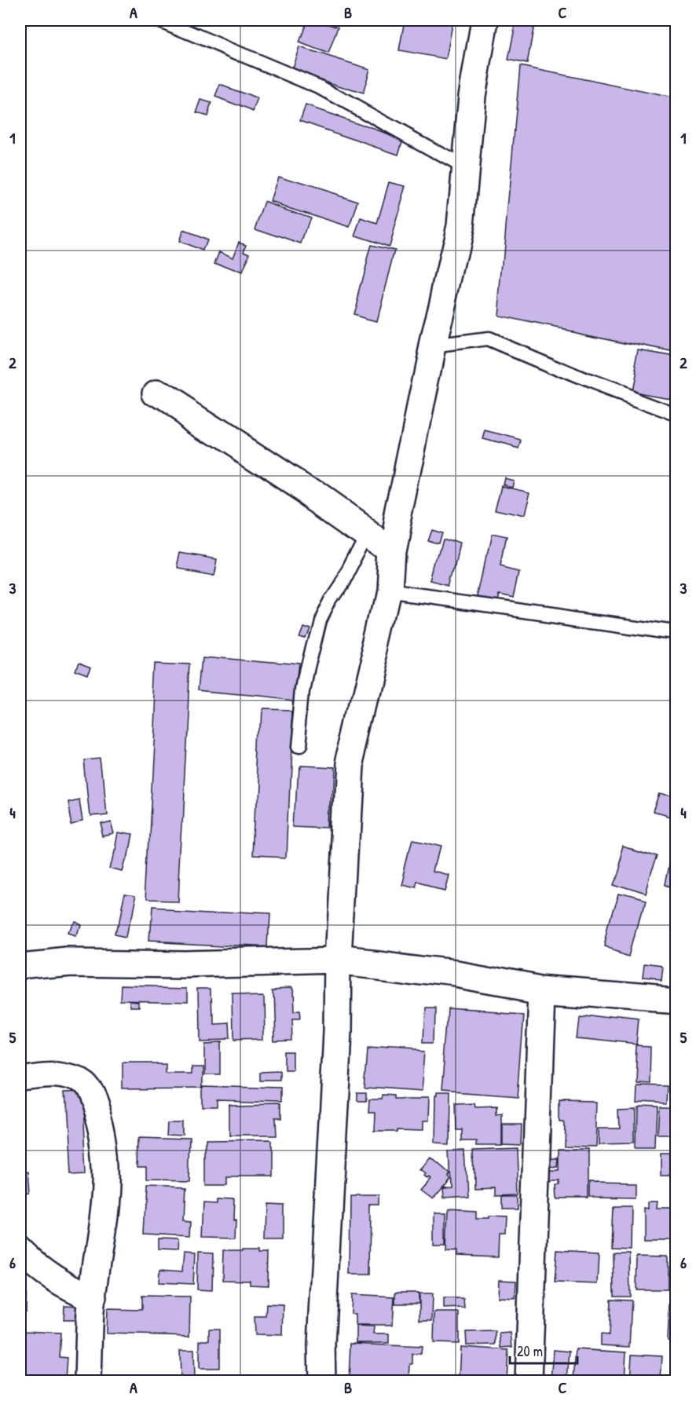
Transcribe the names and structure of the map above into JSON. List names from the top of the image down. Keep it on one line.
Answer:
{"scale_bar":"20 m","grid":{"columns":["A","B","C"],"rows":["1","2","3","4","5","6"]}}
